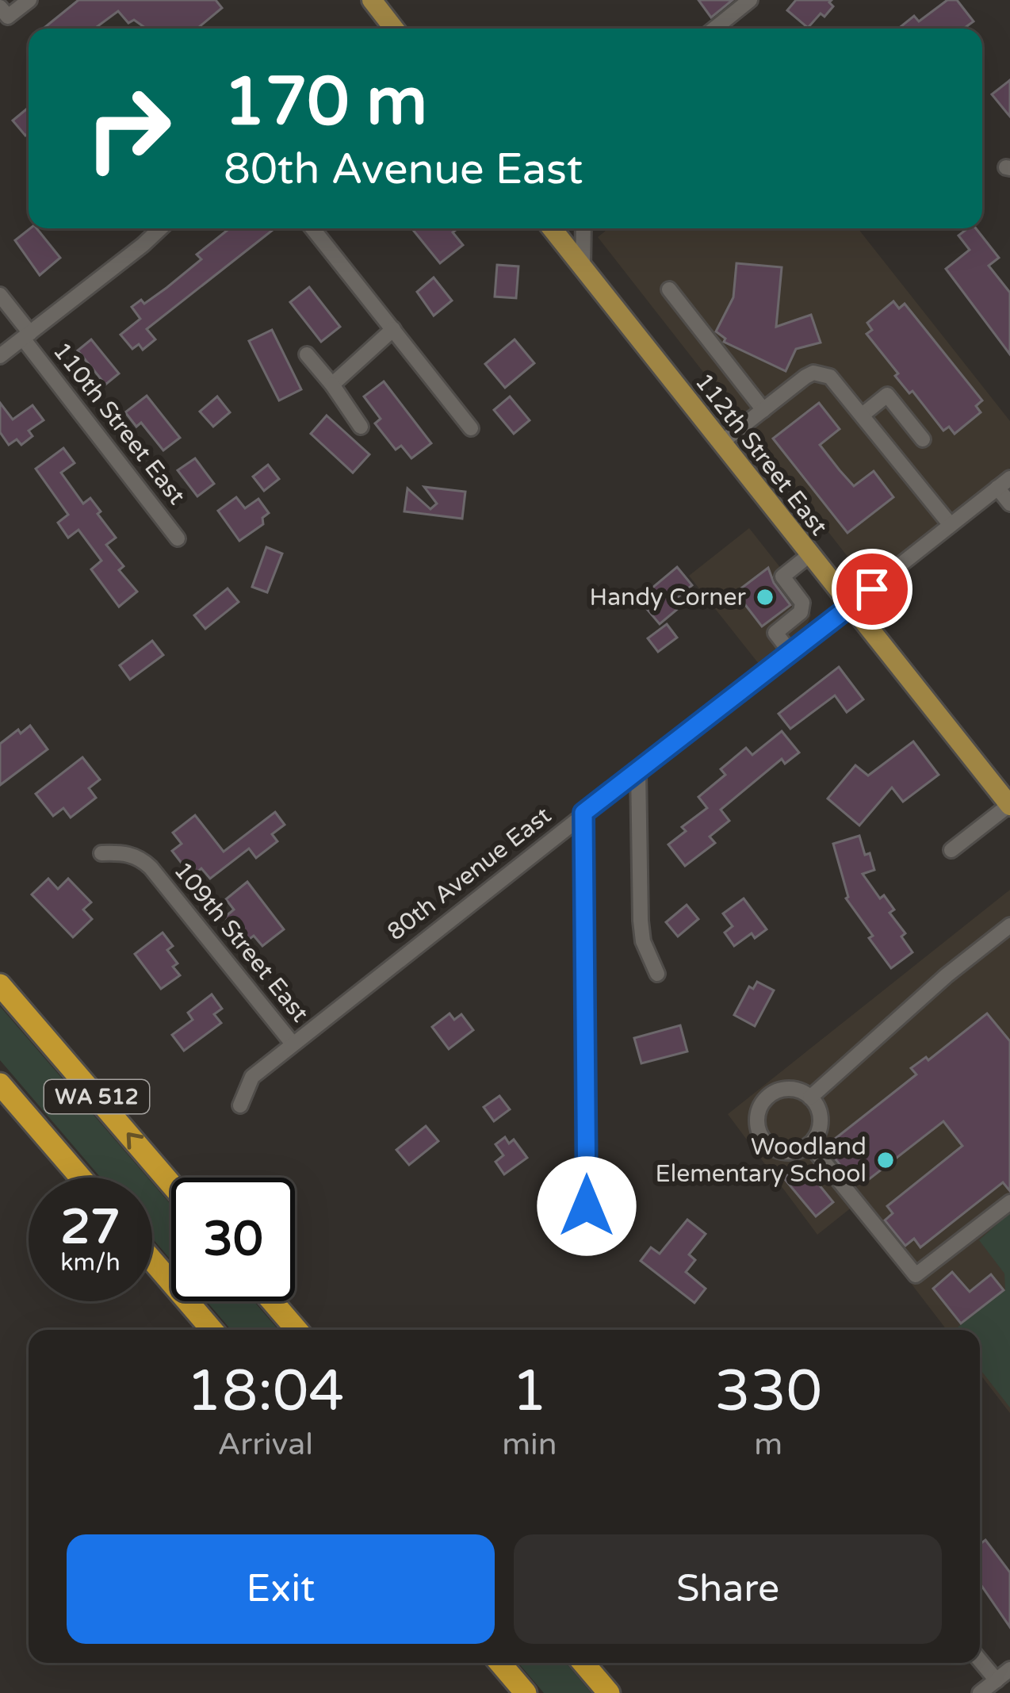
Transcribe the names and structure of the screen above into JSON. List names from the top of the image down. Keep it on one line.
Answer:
{"streets":{"highway":["WA 512"],"main road":["112th Street East"],"street":["110th Street East","80th Avenue East","109th Street East"]},"crossings":[["112th Street East","80th Avenue East"],["80th Avenue East","109th Street East"]],"places":["Handy Corner","Woodland Elementary School"],"page":{"turn":["170 m","80th Avenue East"],"speed":"27 km/h","limit":"30","eta":["18:04","Arrival","1","min","330","m"],"buttons":["Exit","Share"]}}
